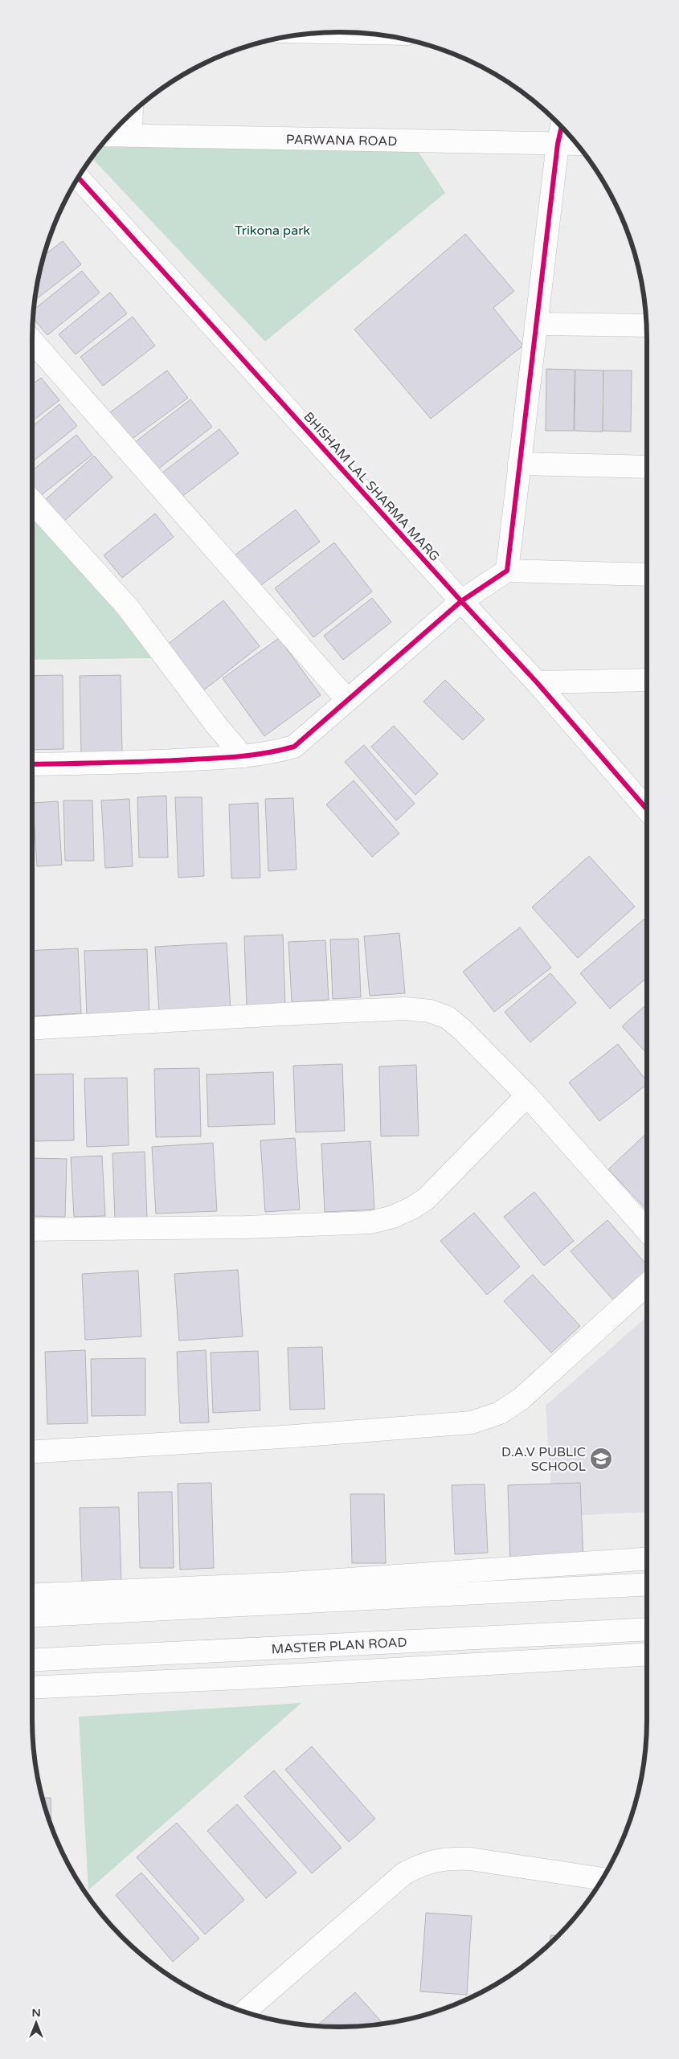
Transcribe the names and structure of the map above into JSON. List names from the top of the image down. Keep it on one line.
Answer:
{"streets":{"street":["PARWANA ROAD","BHISHAM LAL SHARMA MARG","MASTER PLAN ROAD"]},"parks":["Trikona park"],"places":{"school or university":["D.A.V PUBLIC SCHOOL"]},"north":"top"}
